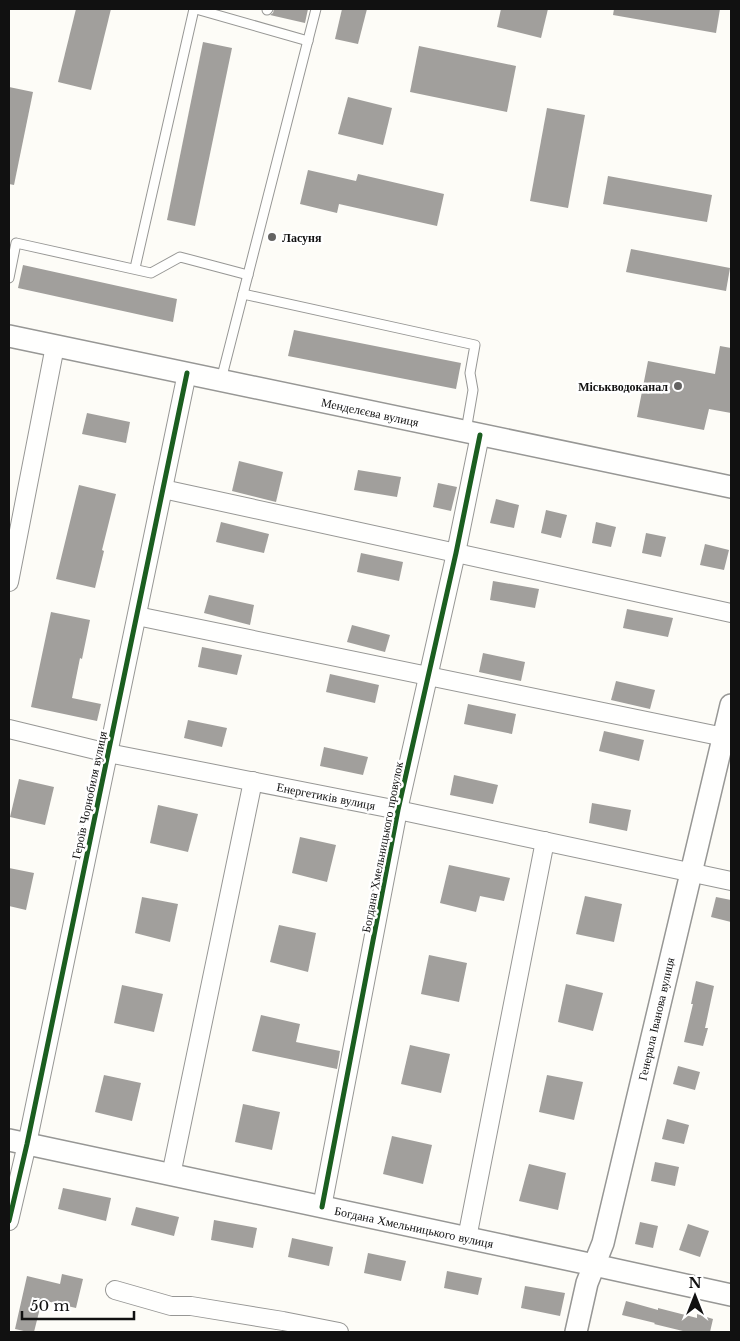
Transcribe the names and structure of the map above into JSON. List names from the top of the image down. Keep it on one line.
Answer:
{"streets":{"street":["Менделєєва вулиця","Героїв Чорнобиля вулиця","Енергетиків вулиця","Богдана Хмельницького провулок","Генерала Іванова вулиця","Богдана Хмельницького вулиця"]},"crossings":[["Менделєєва вулиця","Героїв Чорнобиля вулиця"],["Менделєєва вулиця","Богдана Хмельницького провулок"],["Героїв Чорнобиля вулиця","Енергетиків вулиця"],["Героїв Чорнобиля вулиця","Богдана Хмельницького вулиця"],["Енергетиків вулиця","Богдана Хмельницького провулок"],["Енергетиків вулиця","Генерала Іванова вулиця"],["Богдана Хмельницького провулок","Богдана Хмельницького вулиця"],["Генерала Іванова вулиця","Богдана Хмельницького вулиця"]],"places":["Ласуня","Міськводоканал"],"scale_bar":"50 m","north":"top"}
